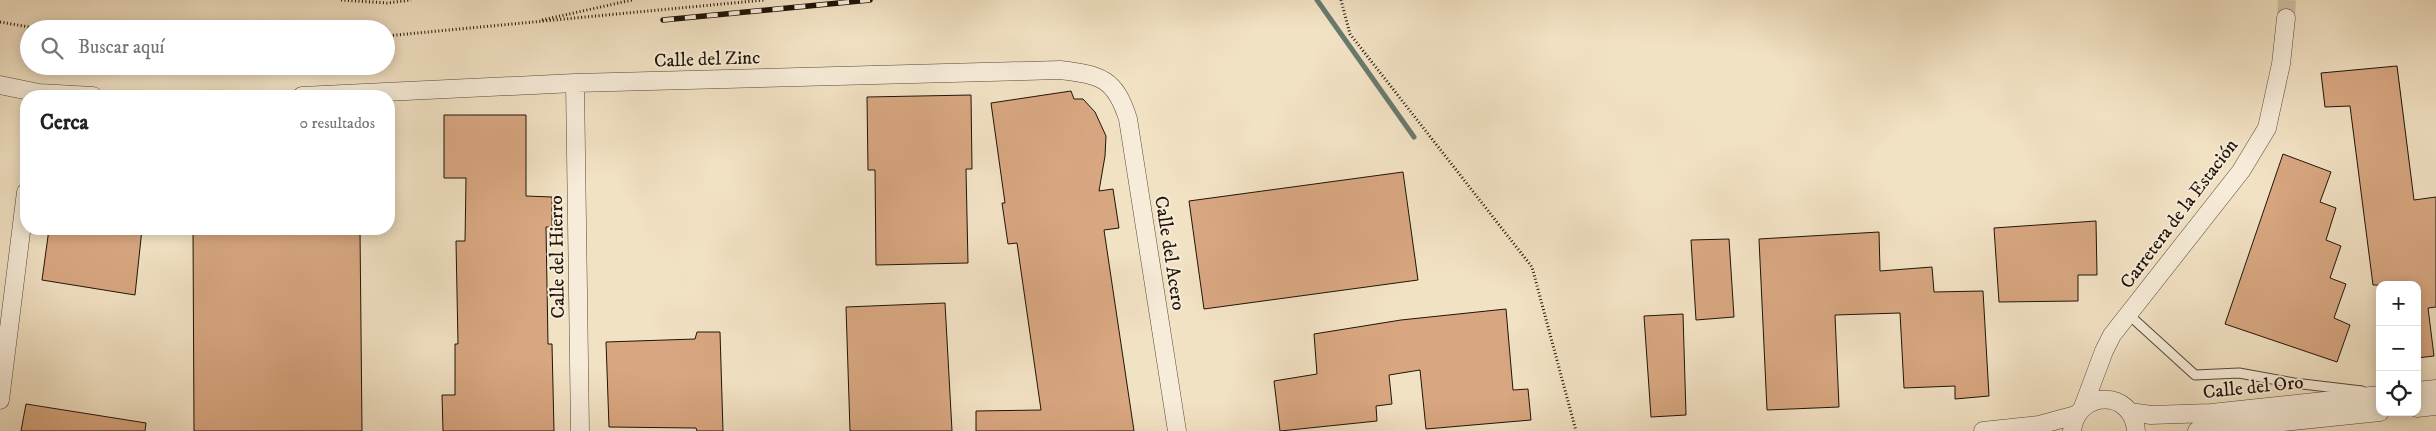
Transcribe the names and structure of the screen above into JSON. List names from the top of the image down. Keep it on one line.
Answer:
{"streets":{"street":["Calle del Zinc","Carretera de la Estación","Calle del Acero","Calle del Hierro","Calle del Oro"]},"crossings":[["Calle del Zinc","Calle del Acero"],["Calle del Zinc","Calle del Hierro"]],"page":{"search":"Buscar aquí","heading":["Cerca","0 resultados"],"map_buttons":["+","−"]}}
